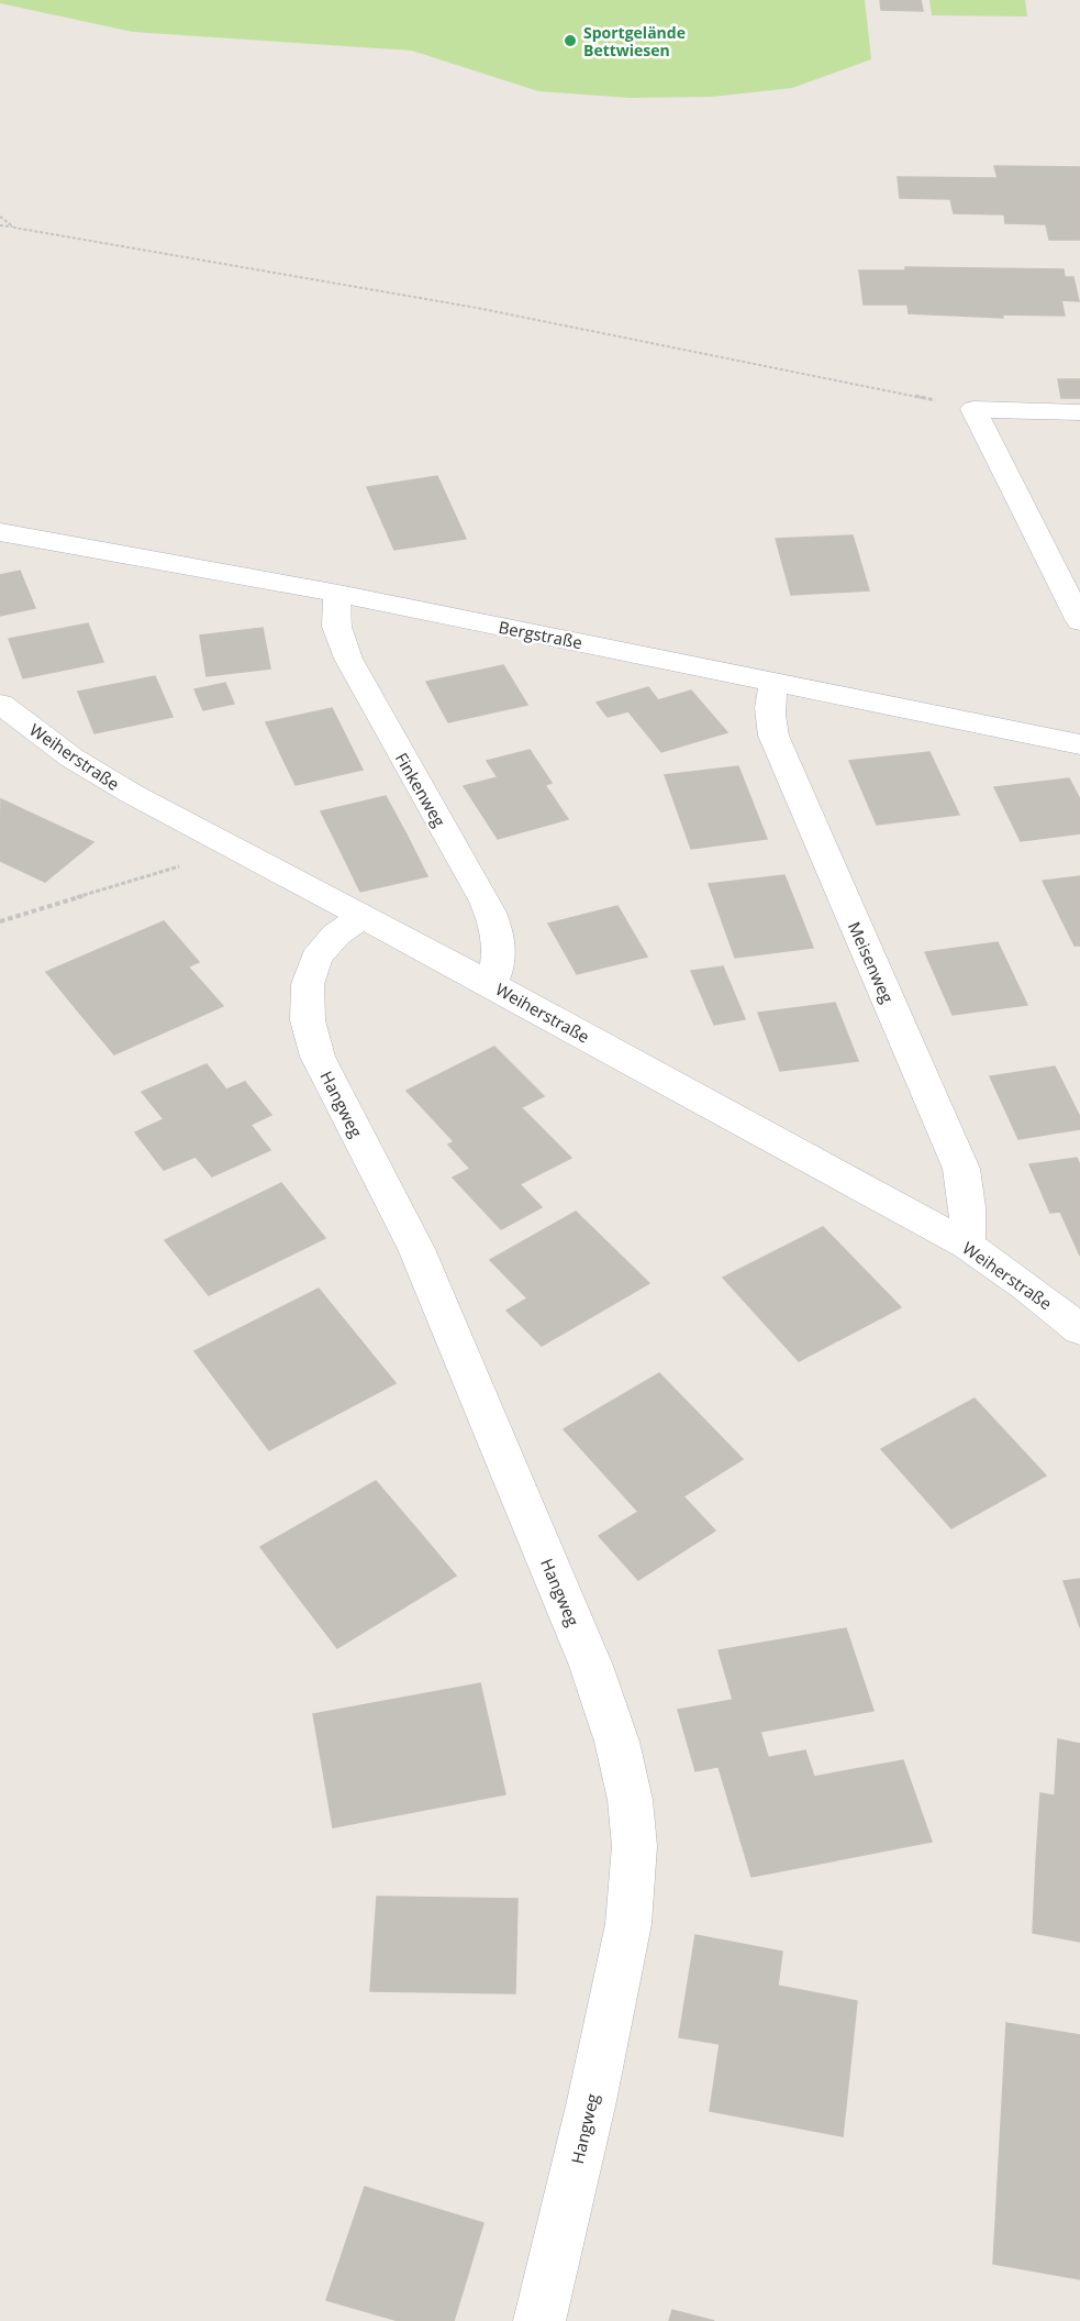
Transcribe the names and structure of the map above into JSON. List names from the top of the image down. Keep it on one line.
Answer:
{"streets":{"street":["Bergstraße","Weiherstraße","Finkenweg","Meisenweg","Hangweg"]},"crossings":[["Bergstraße","Finkenweg"],["Bergstraße","Meisenweg"],["Weiherstraße","Finkenweg"],["Weiherstraße","Meisenweg"],["Weiherstraße","Hangweg"]],"places":["Sportgelände Bettwiesen"]}
